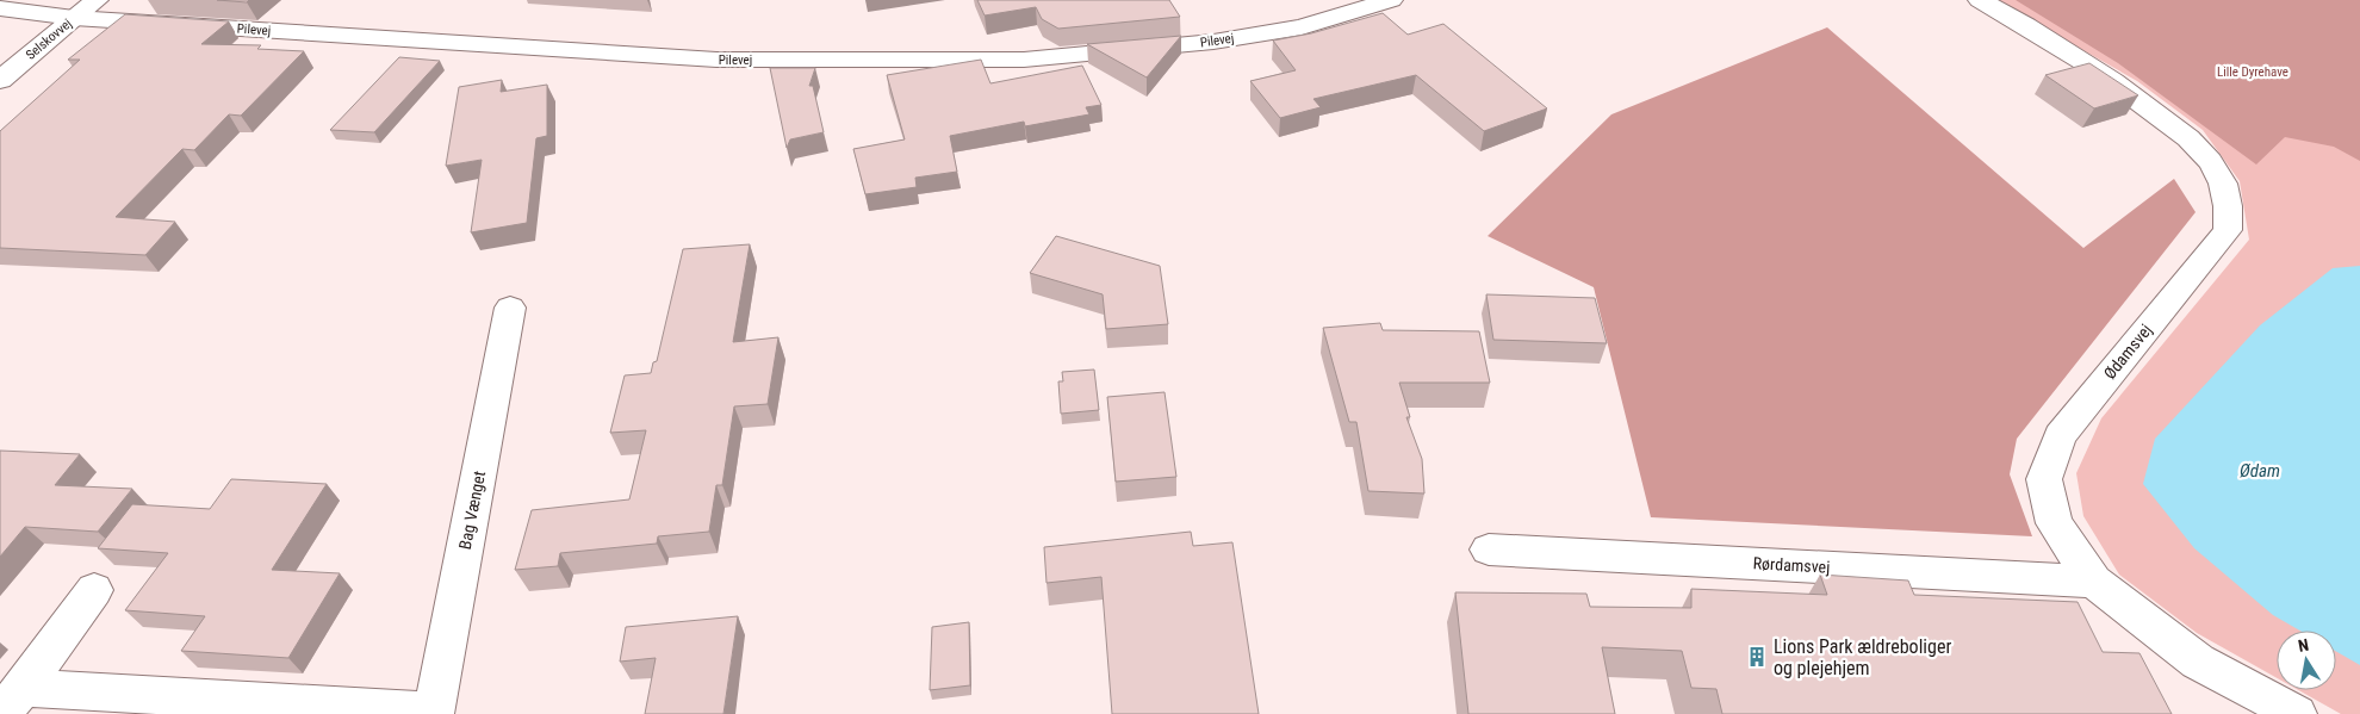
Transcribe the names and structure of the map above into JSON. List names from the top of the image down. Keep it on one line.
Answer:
{"streets":{"street":["Pilevej","Selskovvej","Ødamsvej","Bag Vænget","Rørdamsvej"]},"crossings":[["Pilevej","Selskovvej"],["Ødamsvej","Rørdamsvej"]],"water":["Ødam"],"parks":["Lille Dyrehave"],"places":{"building":["Lions Park ældreboliger og plejehjem"]},"north":"top"}
